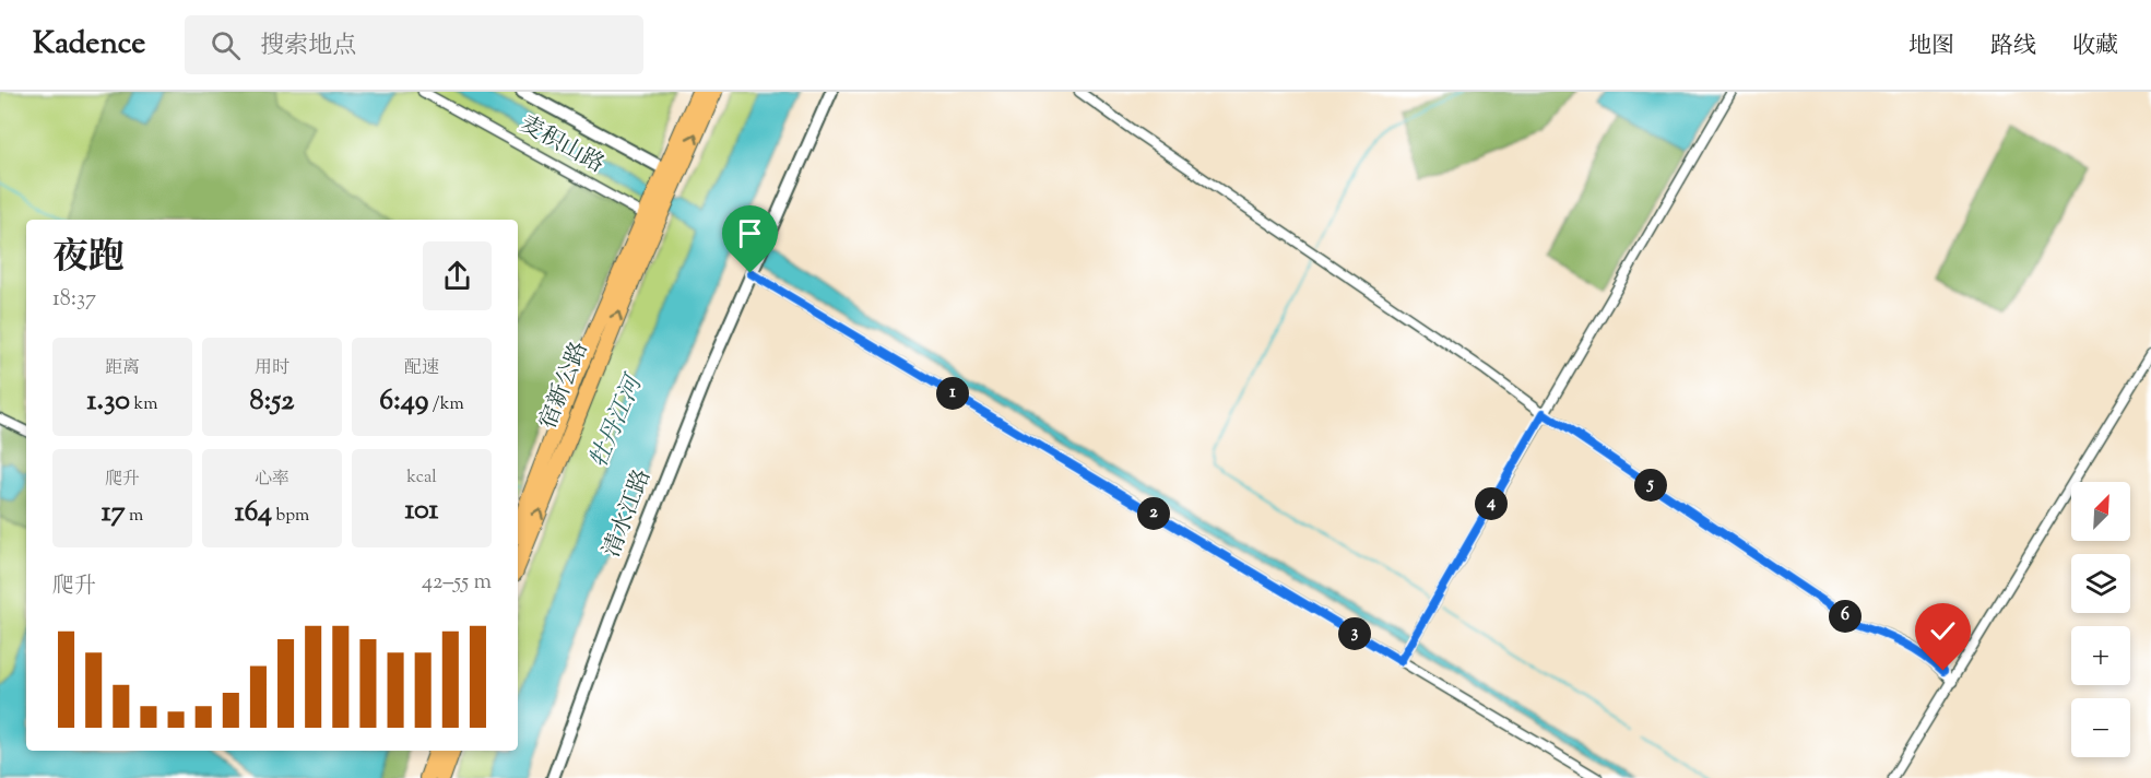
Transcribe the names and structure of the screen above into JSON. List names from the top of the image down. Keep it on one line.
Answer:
{"streets":{"highway":["宿新公路"],"street":["麦积山路","清水江路"]},"crossings":[["麦积山路","宿新公路"]],"water":["牡丹江河"],"north":"top right","page":{"header":"Kadence","search":"搜索地点","nav":["地图","路线","收藏"],"heading":["夜跑","18:37"],"stats":[["距离","1.30 km"],["用时","8:52"],["配速","6:49 /km"],["爬升","17 m"],["心率","164 bpm"],["kcal","101"]],"pins":["1","5","4","2","6","3"],"map_buttons":["+","−"],"chart":["爬升","42–55 m"]}}
